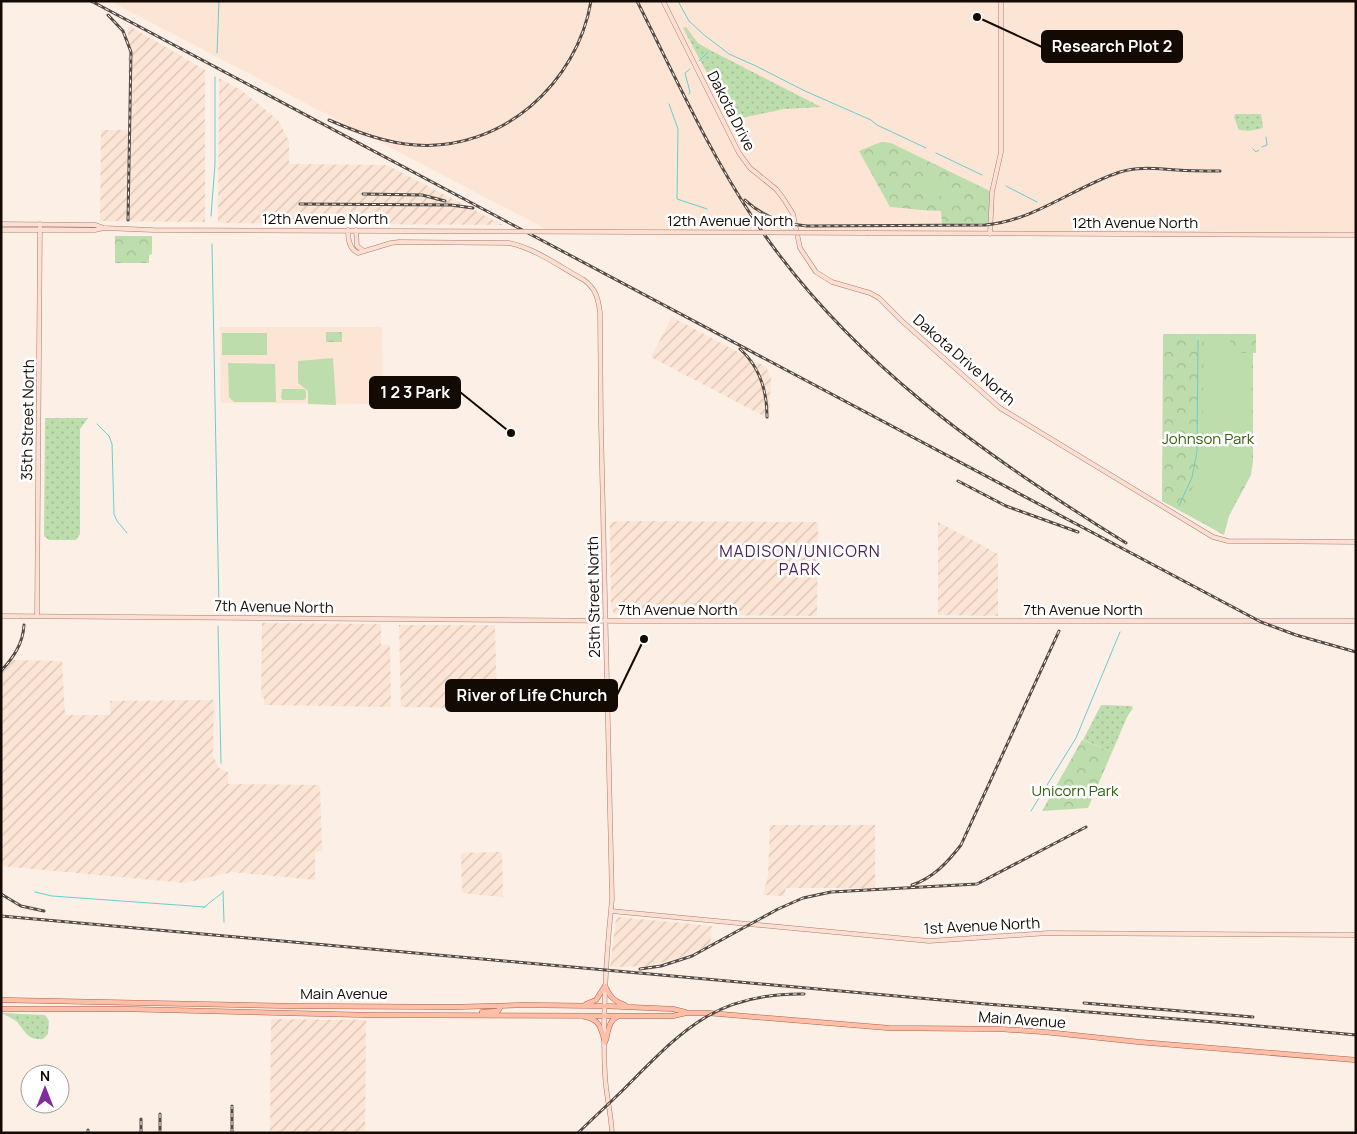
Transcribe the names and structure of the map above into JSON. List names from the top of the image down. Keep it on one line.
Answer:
{"streets":{"main road":["Main Avenue"],"street":["Dakota Drive","12th Avenue North","Dakota Drive North","35th Street North","25th Street North","7th Avenue North","1st Avenue North"]},"crossings":[["Dakota Drive","Dakota Drive North"],["12th Avenue North","35th Street North"],["12th Avenue North","25th Street North"],["35th Street North","7th Avenue North"],["25th Street North","7th Avenue North"],["25th Street North","1st Avenue North"],["25th Street North","Main Avenue"]],"districts":["MADISON/UNICORN PARK"],"parks":["Johnson Park","Unicorn Park"],"places":["Research Plot 2","1 2 3 Park","River of Life Church"],"north":"top"}
